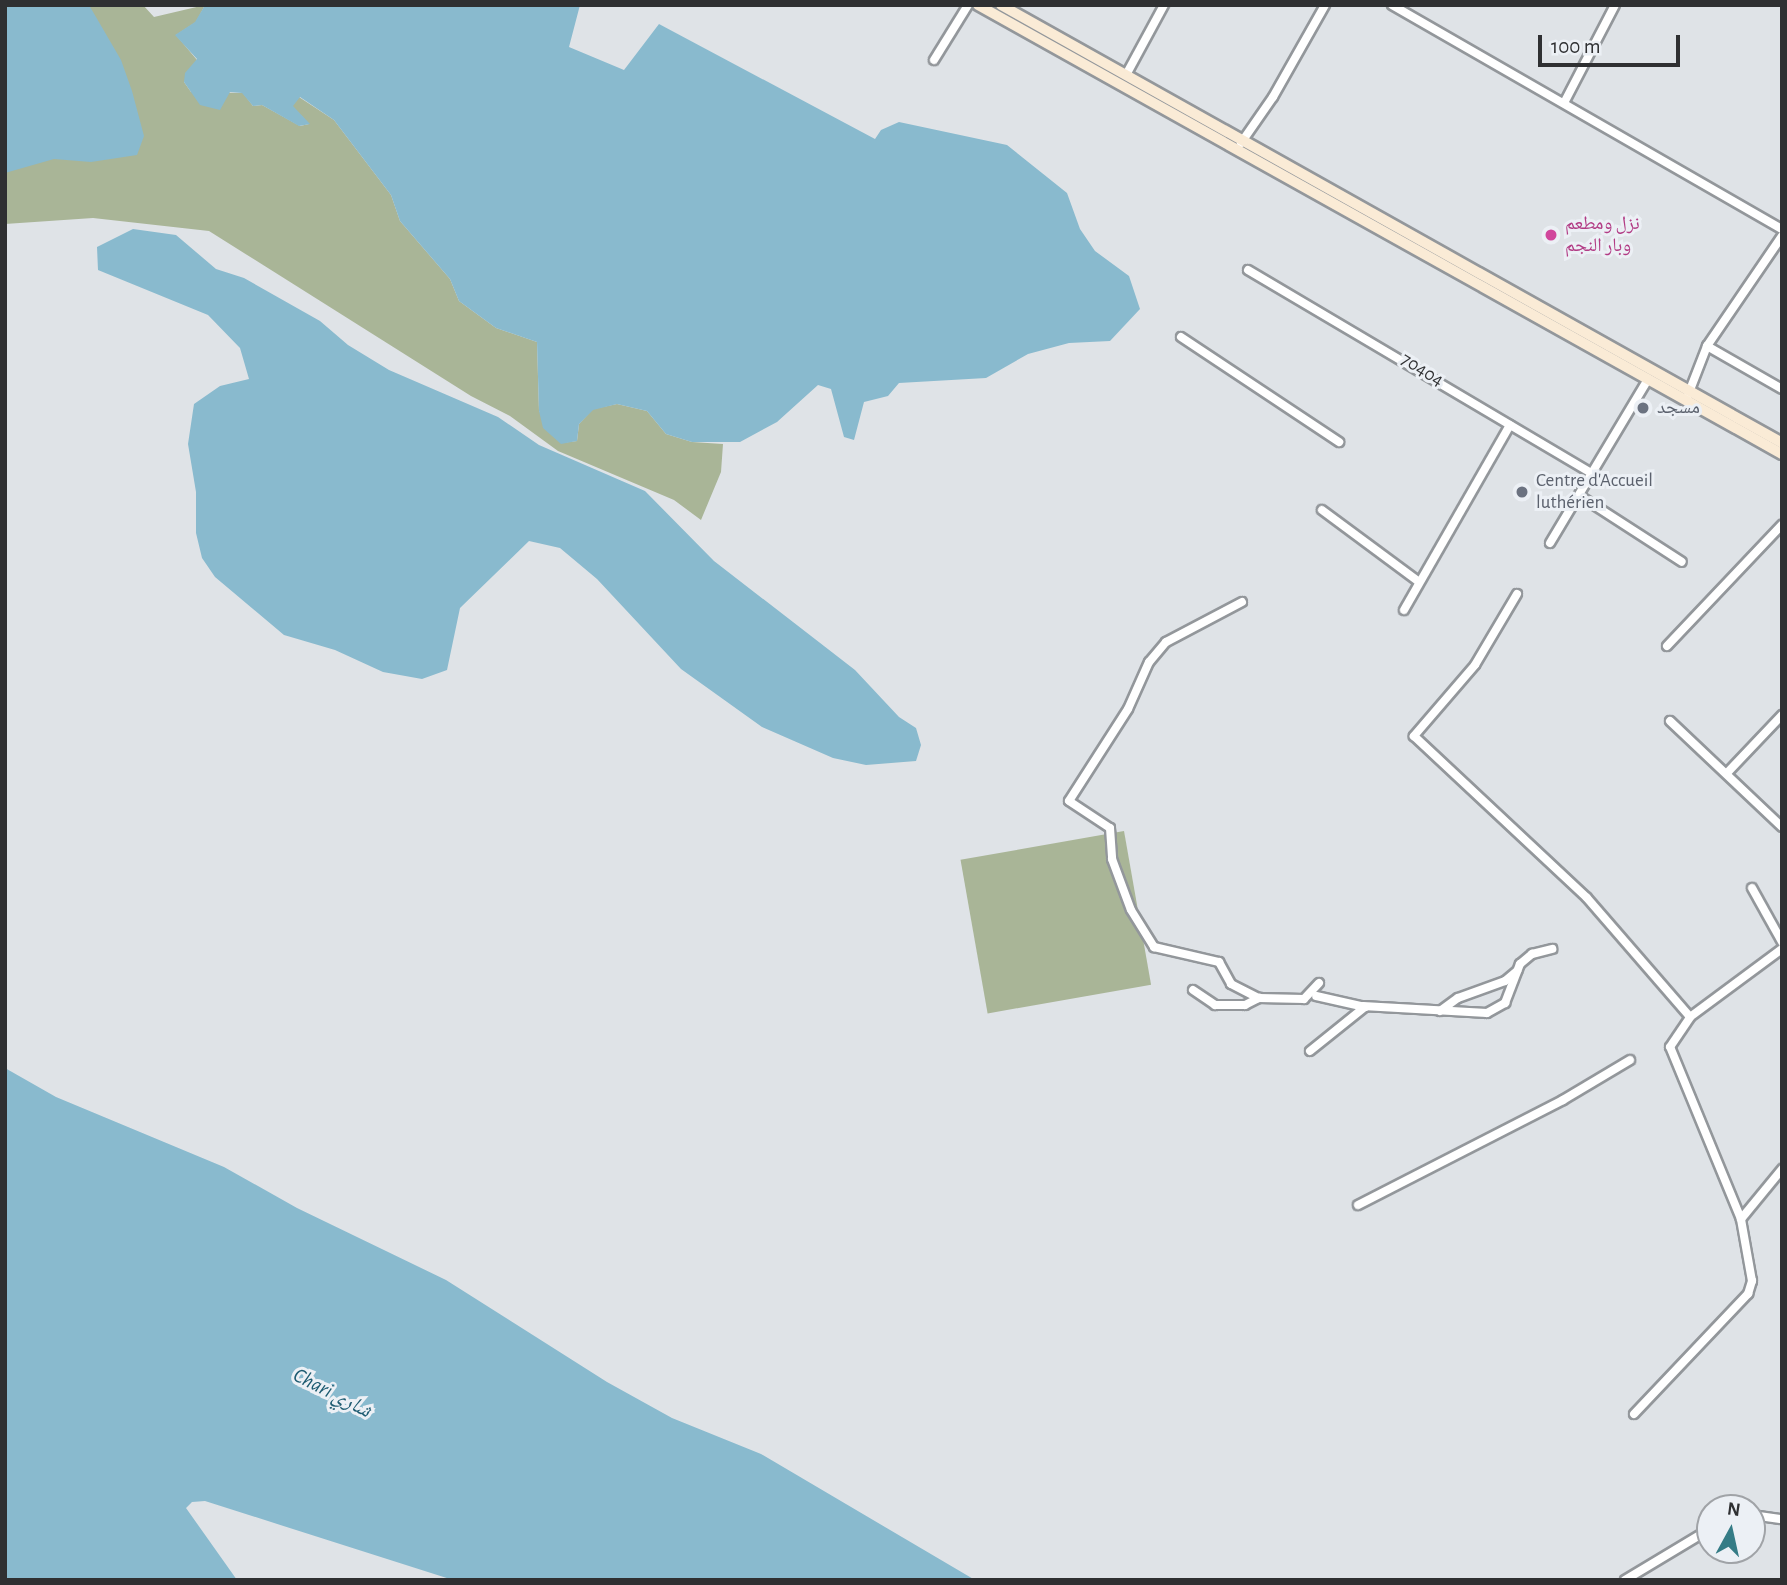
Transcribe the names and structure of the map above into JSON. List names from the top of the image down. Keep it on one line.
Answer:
{"streets":{"street":["70404"]},"water":["Chari شاري"],"places":["نزل ومطعم وبار النجم","مسجد","Centre d'Accueil luthérien"],"scale_bar":"100 m","north":"top"}
